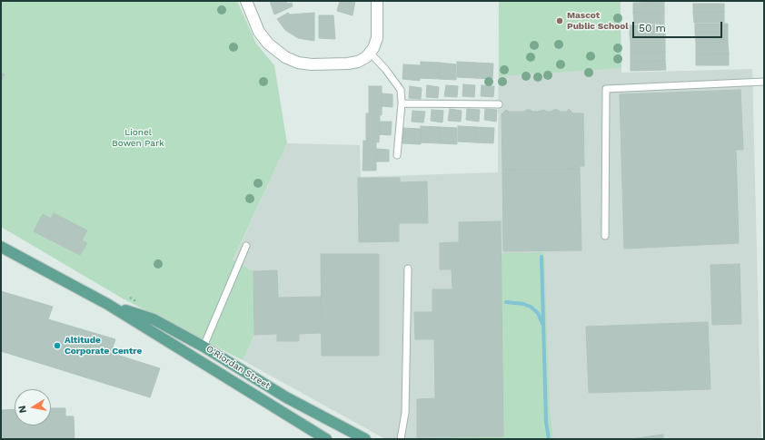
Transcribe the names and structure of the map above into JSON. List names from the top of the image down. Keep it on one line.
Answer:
{"streets":{"main road":["O'Riordan Street"]},"parks":["Lionel Bowen Park"],"places":["Mascot Public School","Altitude Corporate Centre"],"scale_bar":"50 m","north":"left"}
